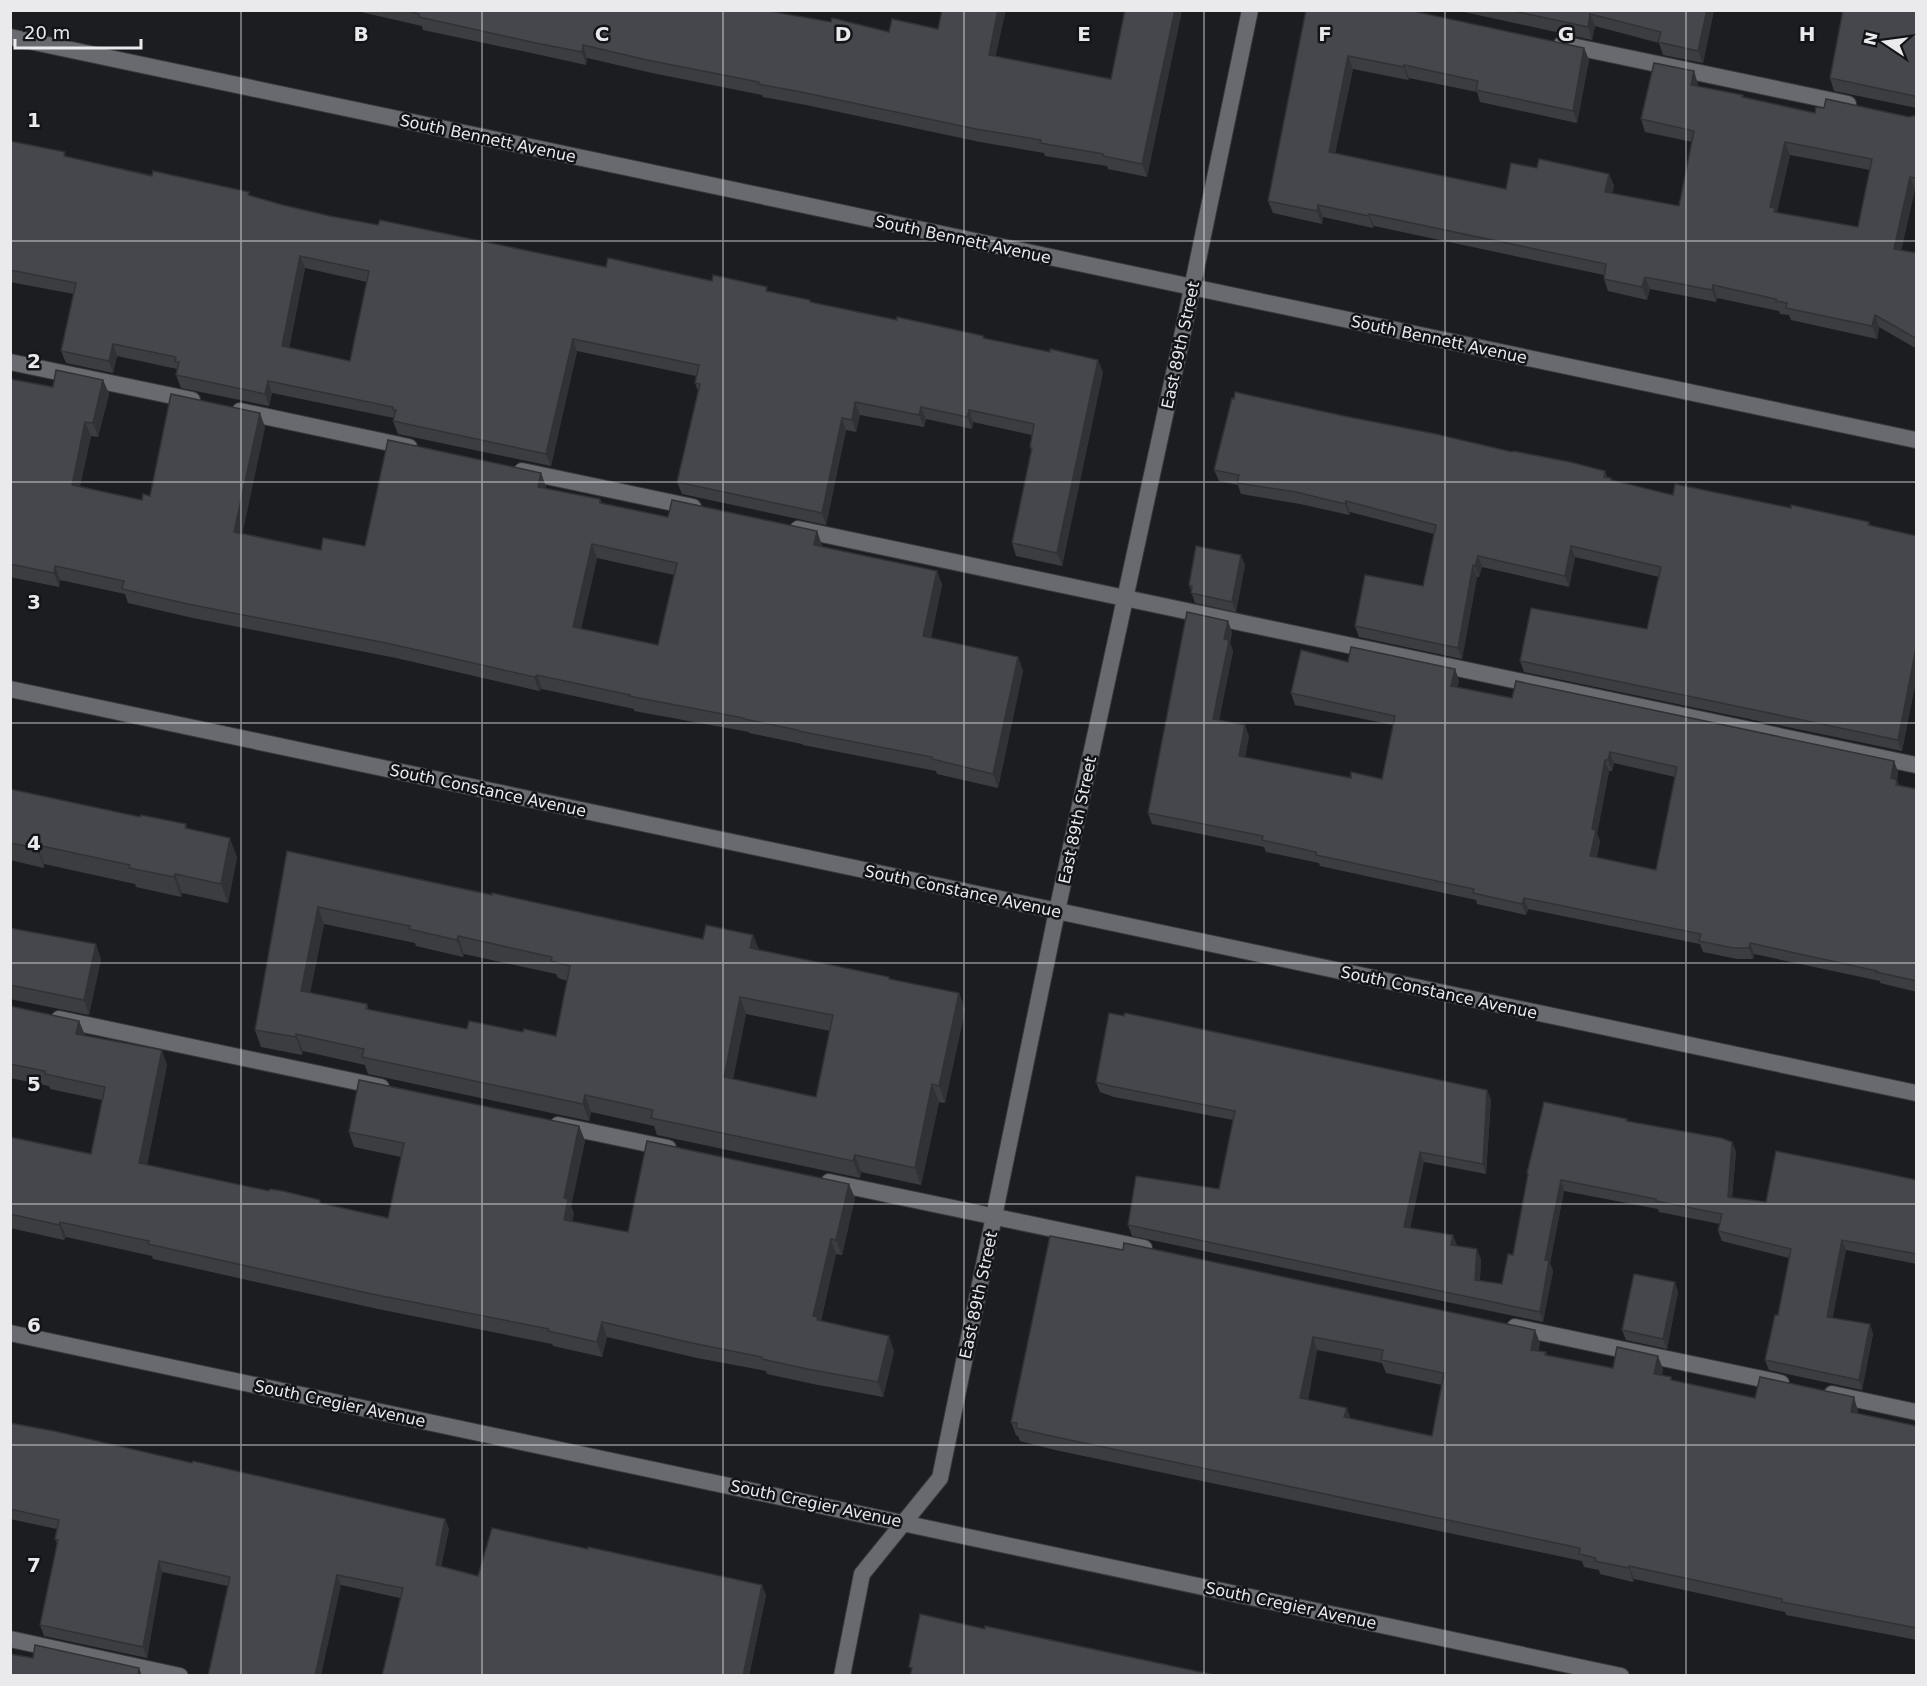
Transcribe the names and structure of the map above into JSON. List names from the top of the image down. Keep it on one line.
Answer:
{"streets":{"street":["South Bennett Avenue","East 89th Street","South Constance Avenue","South Cregier Avenue"]},"crossings":[["South Bennett Avenue","East 89th Street"],["East 89th Street","South Constance Avenue"],["East 89th Street","South Cregier Avenue"]],"scale_bar":"20 m","north":"left","grid":{"columns":["B","C","D","E","F","G","H"],"rows":["1","2","3","4","5","6","7"]}}
